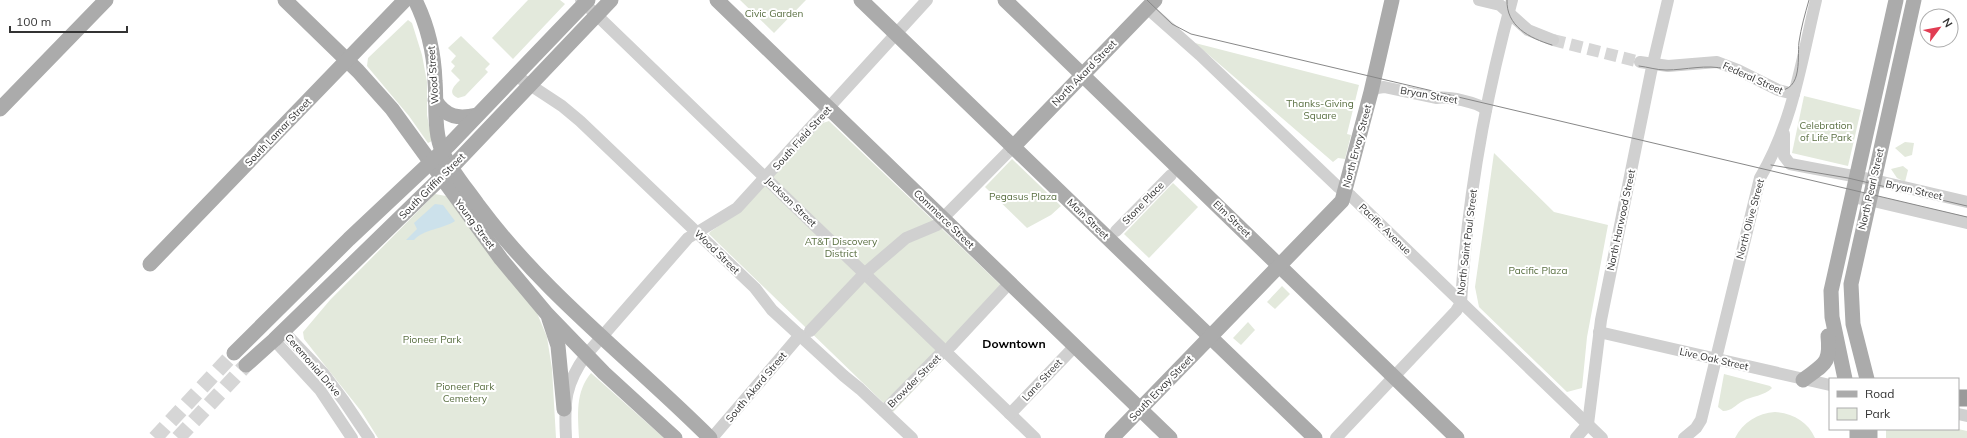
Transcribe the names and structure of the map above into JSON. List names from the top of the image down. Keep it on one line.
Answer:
{"streets":{"main road":["North Akard Street","Wood Street","South Lamar Street","North Ervay Street","South Griffin Street","North Pearl Street","Commerce Street","Main Street","Elm Street","Young Street","South Ervay Street"],"street":["Federal Street","Bryan Street","South Field Street","Jackson Street","Stone Place","North Olive Street","North Harwood Street","Pacific Avenue","North Saint Paul Street","Live Oak Street","Ceremonial Drive","Lane Street","Browder Street","South Akard Street"]},"crossings":[["North Akard Street","Main Street"],["North Akard Street","Elm Street"],["North Akard Street","Pacific Avenue"],["North Akard Street","South Akard Street"],["Wood Street","South Lamar Street"],["Wood Street","South Field Street"],["Wood Street","South Griffin Street"],["Wood Street","Young Street"],["Wood Street","Browder Street"],["Wood Street","South Akard Street"],["Federal Street","North Olive Street"],["Federal Street","North Harwood Street"],["Bryan Street","North Ervay Street"],["Bryan Street","North Pearl Street"],["Bryan Street","North Olive Street"],["Bryan Street","North Saint Paul Street"],["South Lamar Street","Young Street"],["South Field Street","Jackson Street"],["South Field Street","Commerce Street"],["South Field Street","Main Street"],["South Field Street","Young Street"],["North Ervay Street","Main Street"],["North Ervay Street","Elm Street"],["North Ervay Street","Pacific Avenue"],["North Ervay Street","South Ervay Street"],["South Griffin Street","Jackson Street"],["South Griffin Street","Young Street"],["South Griffin Street","Ceremonial Drive"],["Jackson Street","Lane Street"],["Jackson Street","Browder Street"],["Jackson Street","South Akard Street"],["Commerce Street","Lane Street"],["Commerce Street","South Akard Street"],["Commerce Street","South Ervay Street"],["Main Street","South Akard Street"],["Main Street","South Ervay Street"],["Elm Street","North Saint Paul Street"],["North Olive Street","Live Oak Street"],["North Harwood Street","Pacific Avenue"],["North Harwood Street","Live Oak Street"],["Young Street","South Akard Street"],["Pacific Avenue","North Saint Paul Street"]],"districts":["Downtown"],"parks":["Civic Garden","Thanks-Giving Square","Celebration of Life Park","Pegasus Plaza","AT&T Discovery District","Pacific Plaza","Pioneer Park","Pioneer Park Cemetery"],"legend":["Road","Park"],"scale_bar":"100 m","north":"top right"}
